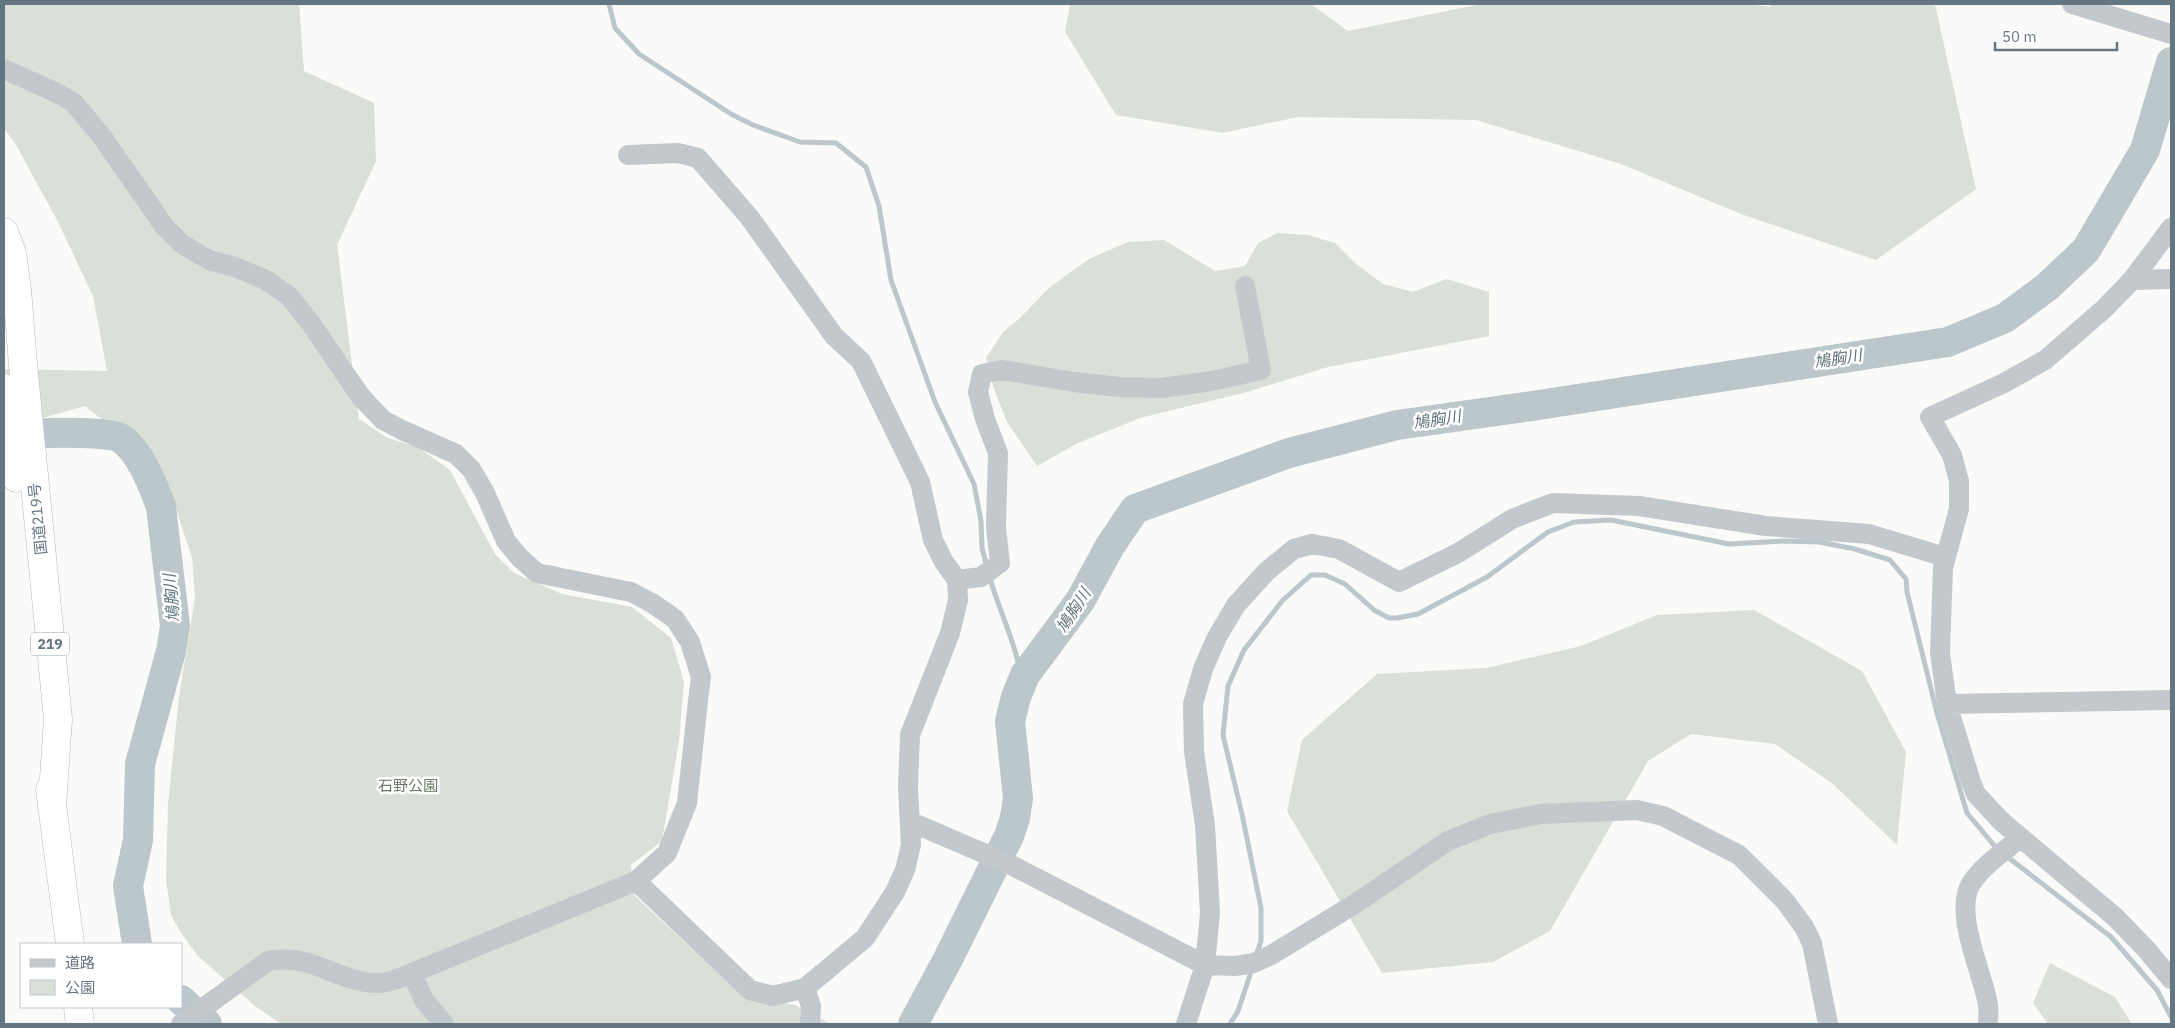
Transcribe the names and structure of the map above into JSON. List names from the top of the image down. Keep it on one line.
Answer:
{"streets":{"highway":["国道219号","219"]},"water":["鳩胸川"],"parks":["石野公園"],"legend":["道路","公園"],"scale_bar":"50 m"}
